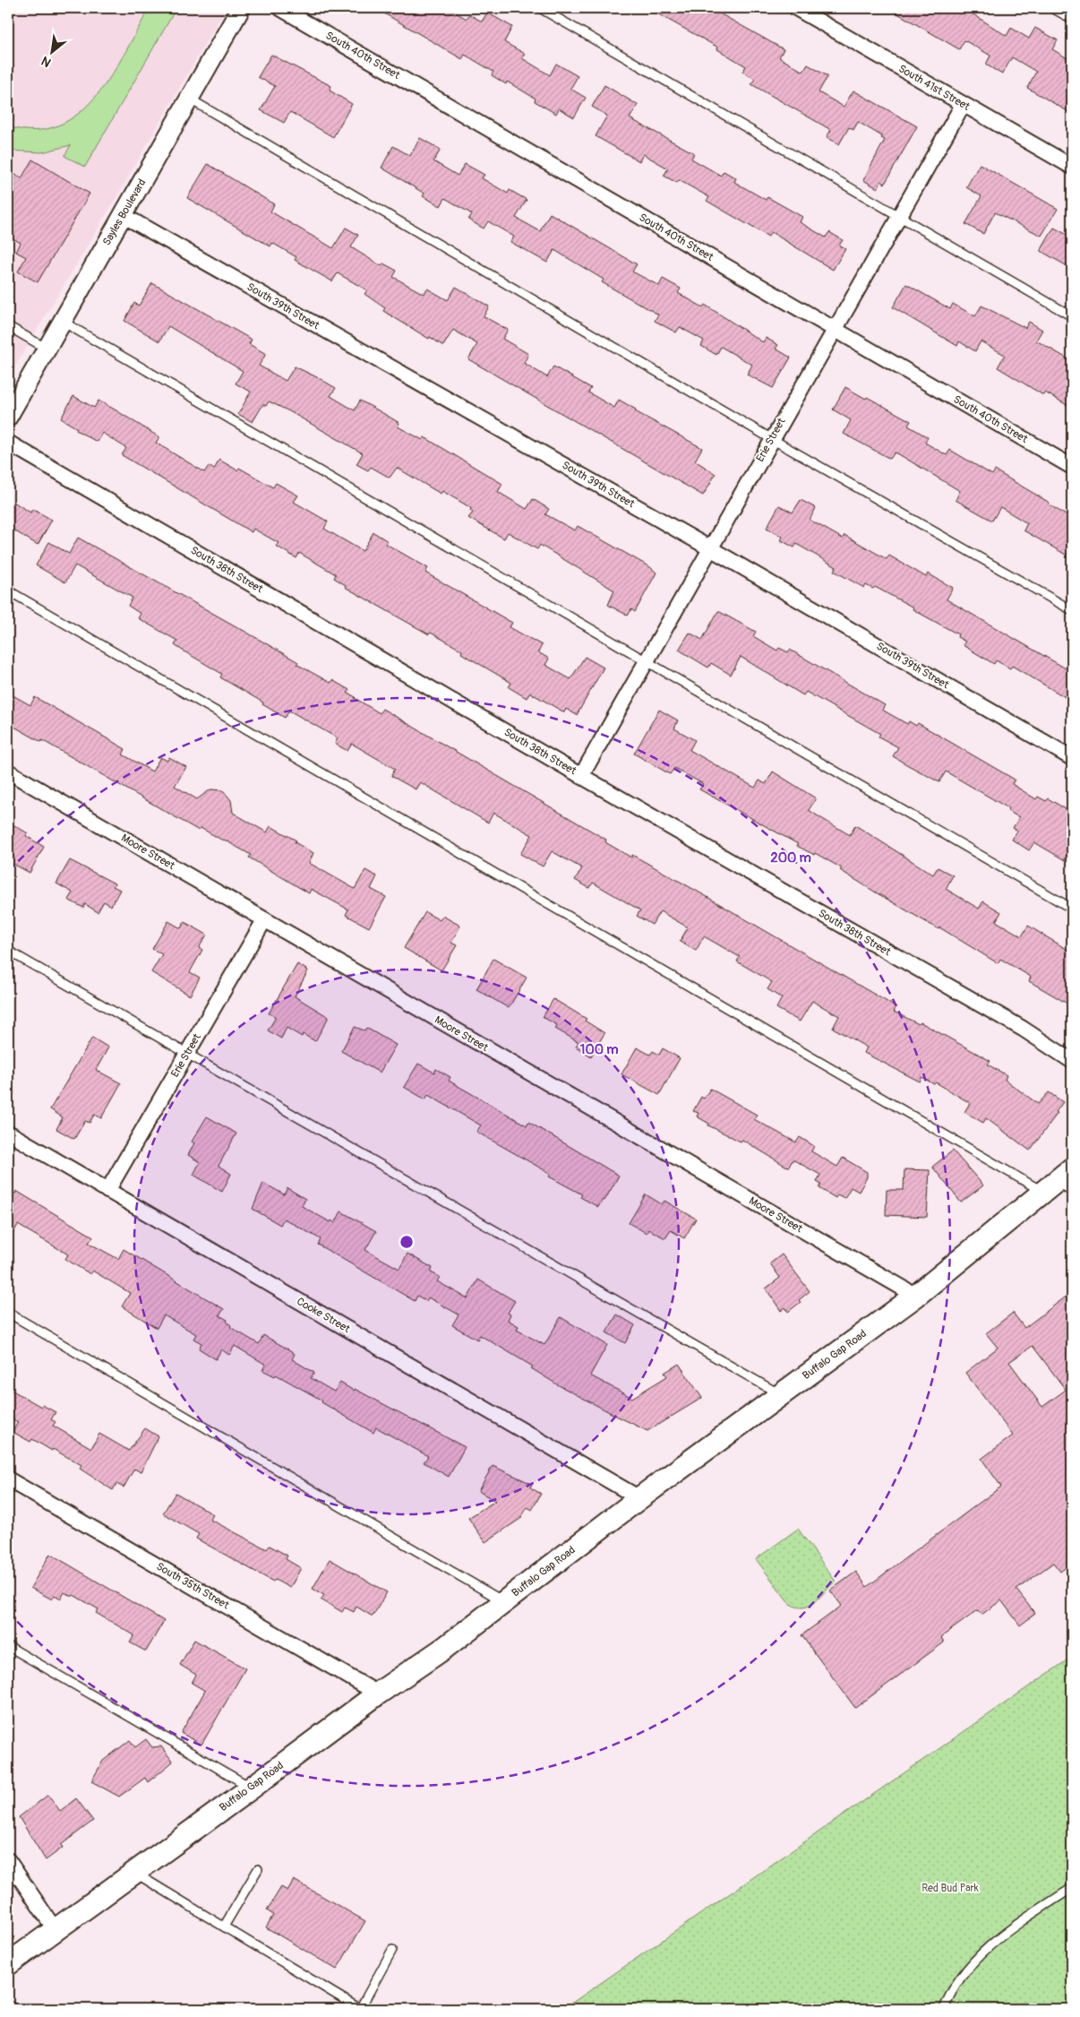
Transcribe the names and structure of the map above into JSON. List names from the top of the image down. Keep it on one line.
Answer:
{"streets":{"main road":["Buffalo Gap Road"],"street":["South 40th Street","South 41st Street","Sayles Boulevard","South 39th Street","Erie Street","South 38th Street","Moore Street","Cooke Street","South 35th Street"]},"crossings":[["South 40th Street","Erie Street"],["South 41st Street","Erie Street"],["Sayles Boulevard","South 39th Street"],["South 39th Street","Erie Street"],["Erie Street","South 38th Street"],["Erie Street","Moore Street"],["Erie Street","Cooke Street"],["Moore Street","Buffalo Gap Road"],["Cooke Street","Buffalo Gap Road"],["Buffalo Gap Road","South 35th Street"]],"parks":["Red Bud Park"],"north":"bottom left","rings":["200 m","100 m"]}
